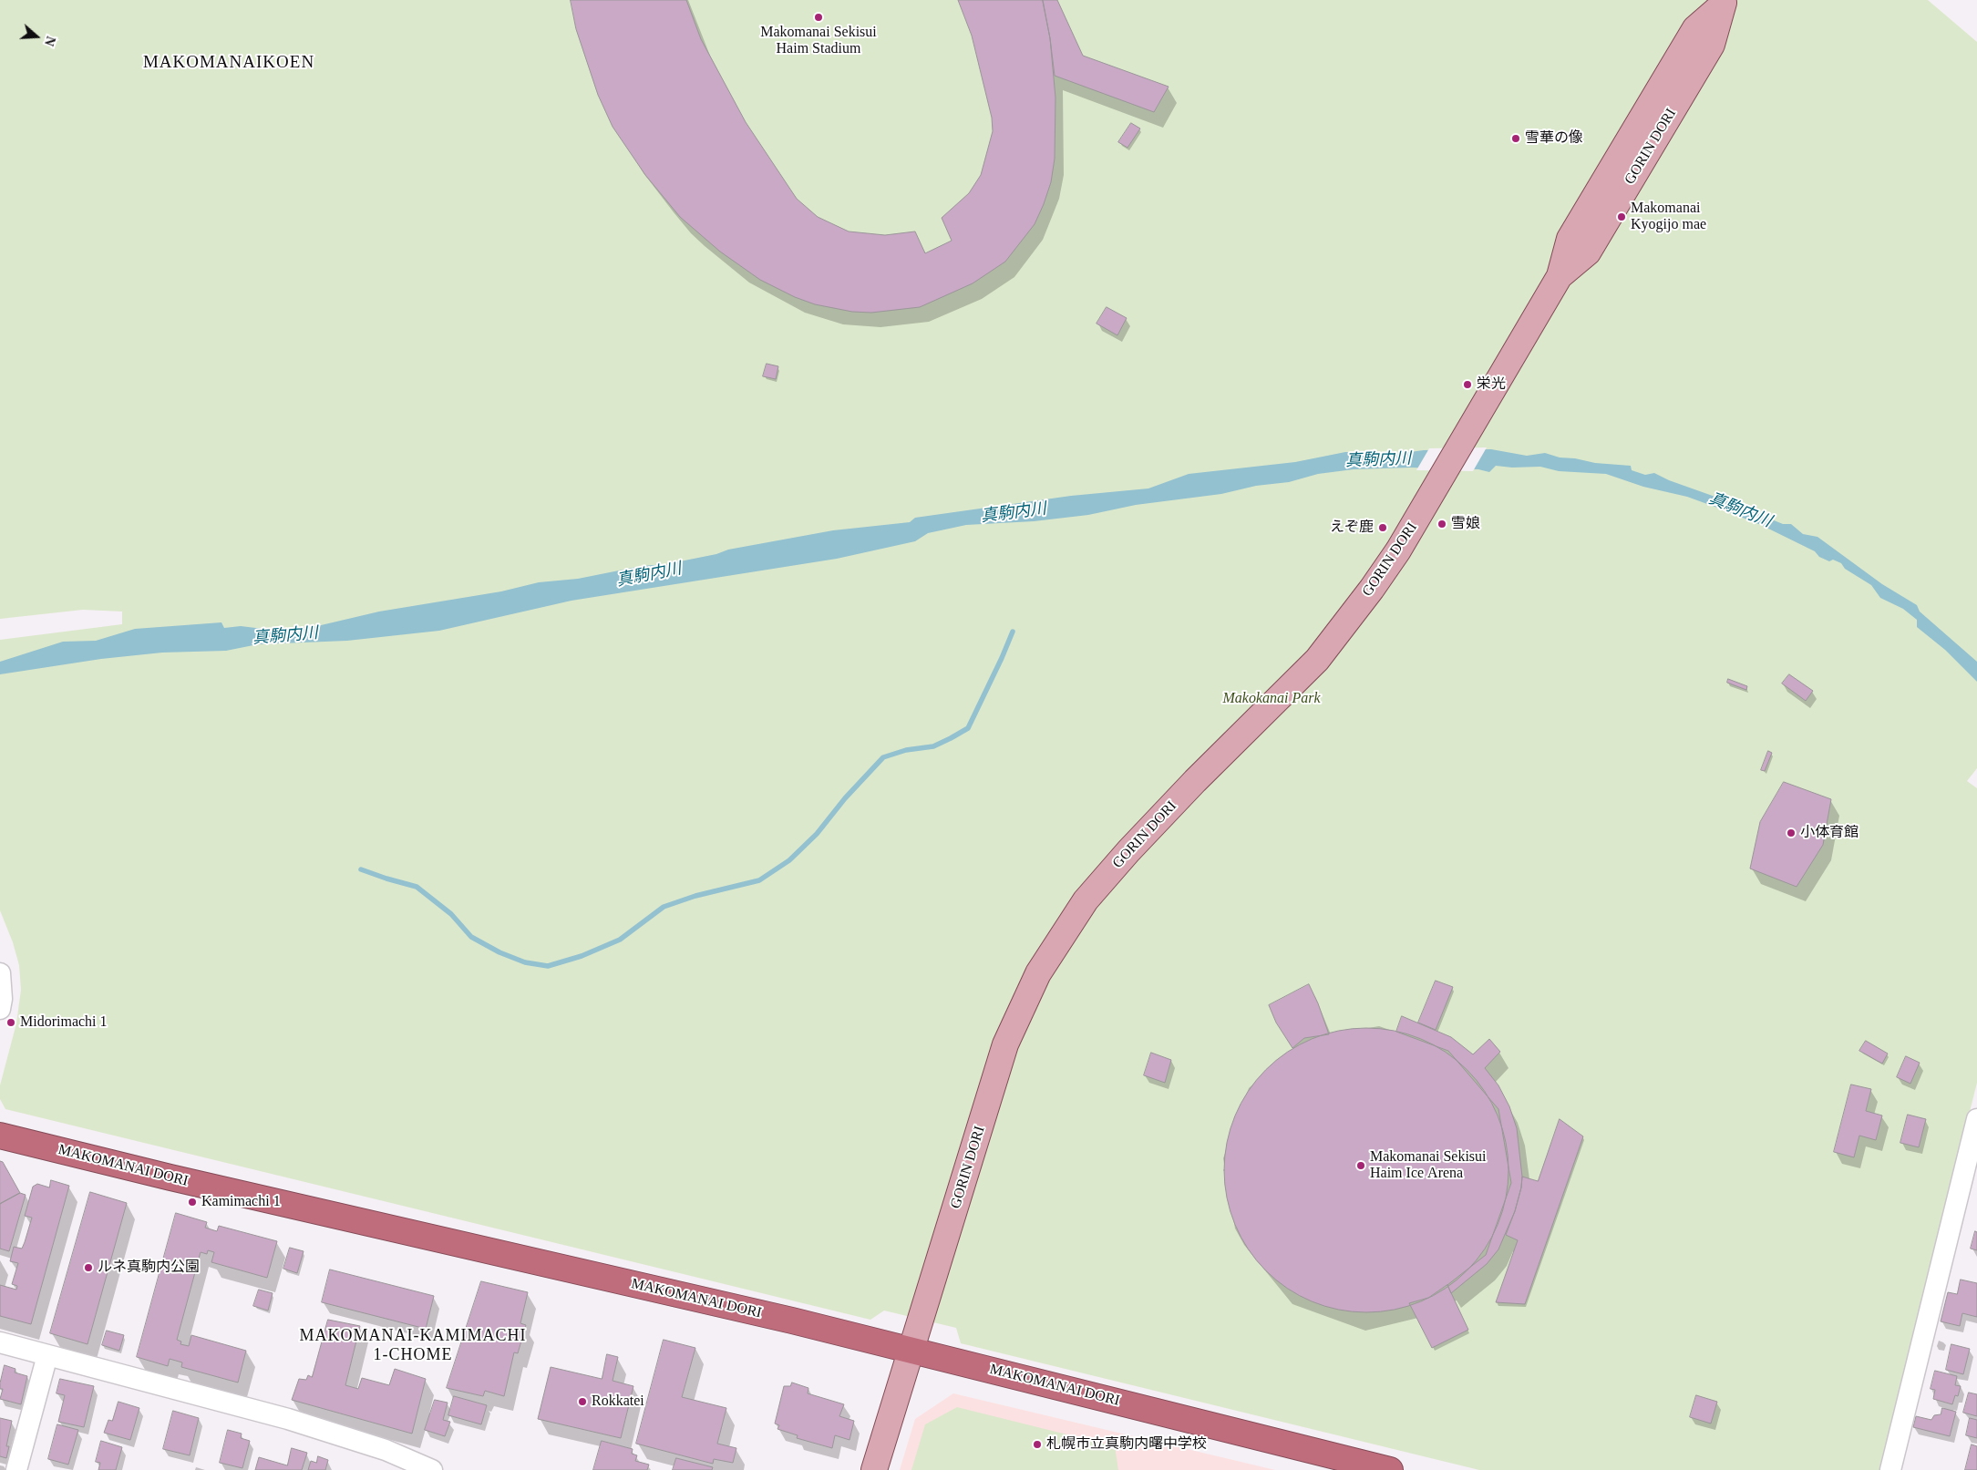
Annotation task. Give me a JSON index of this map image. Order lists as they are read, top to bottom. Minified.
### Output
{"streets":{"highway":["MAKOMANAI DORI"],"main road":["GORIN DORI"]},"crossings":[["GORIN DORI","MAKOMANAI DORI"]],"districts":["MAKOMANAIKOEN","MAKOMANAI-KAMIMACHI 1-CHOME"],"water":["真駒内川"],"parks":["Makokanai Park"],"places":["Makomanai Sekisui Haim Stadium","雪華の像","Makomanai Kyogijo mae","栄光","雪娘","えぞ鹿","小体育館","Midorimachi 1","Makomanai Sekisui Haim Ice Arena","Kamimachi 1","ルネ真駒内公園","Rokkatei","札幌市立真駒内曙中学校"],"north":"right"}
